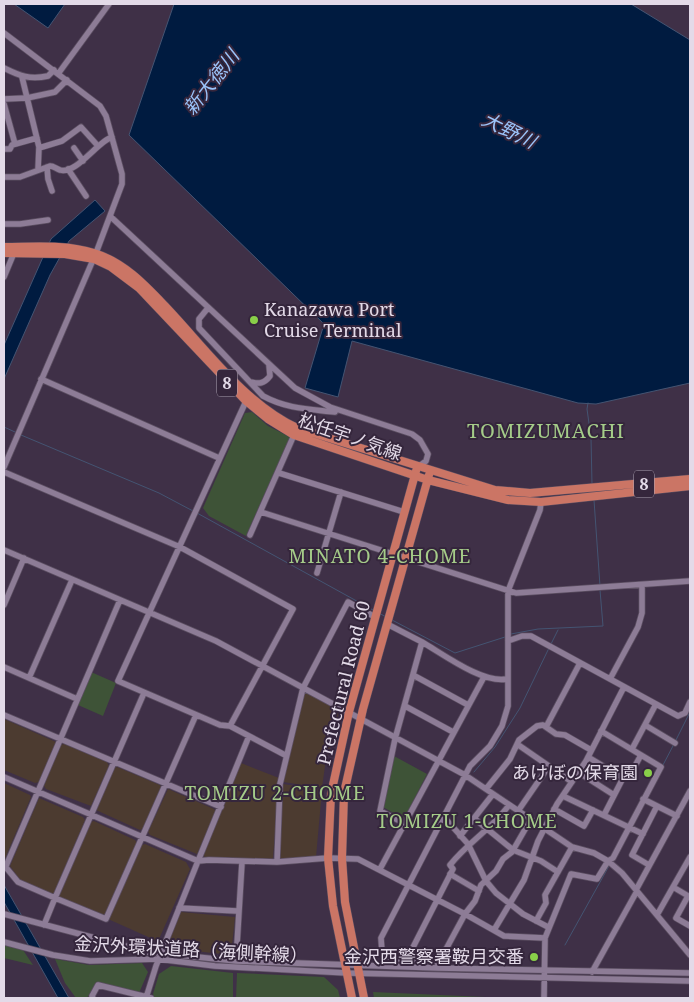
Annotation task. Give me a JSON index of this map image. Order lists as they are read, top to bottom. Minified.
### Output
{"streets":{"main road":["8","松任宇ノ気線","Prefectural Road 60"],"street":["金沢外環状道路（海側幹線）"]},"crossings":[["松任宇ノ気線","Prefectural Road 60"],["Prefectural Road 60","金沢外環状道路（海側幹線）"]],"districts":["TOMIZUMACHI","MINATO 4-CHOME","TOMIZU 2-CHOME","TOMIZU 1-CHOME"],"water":["新大徳川","大野川"],"places":["Kanazawa Port Cruise Terminal","あけぼの保育園","金沢西警察署鞍月交番"]}
